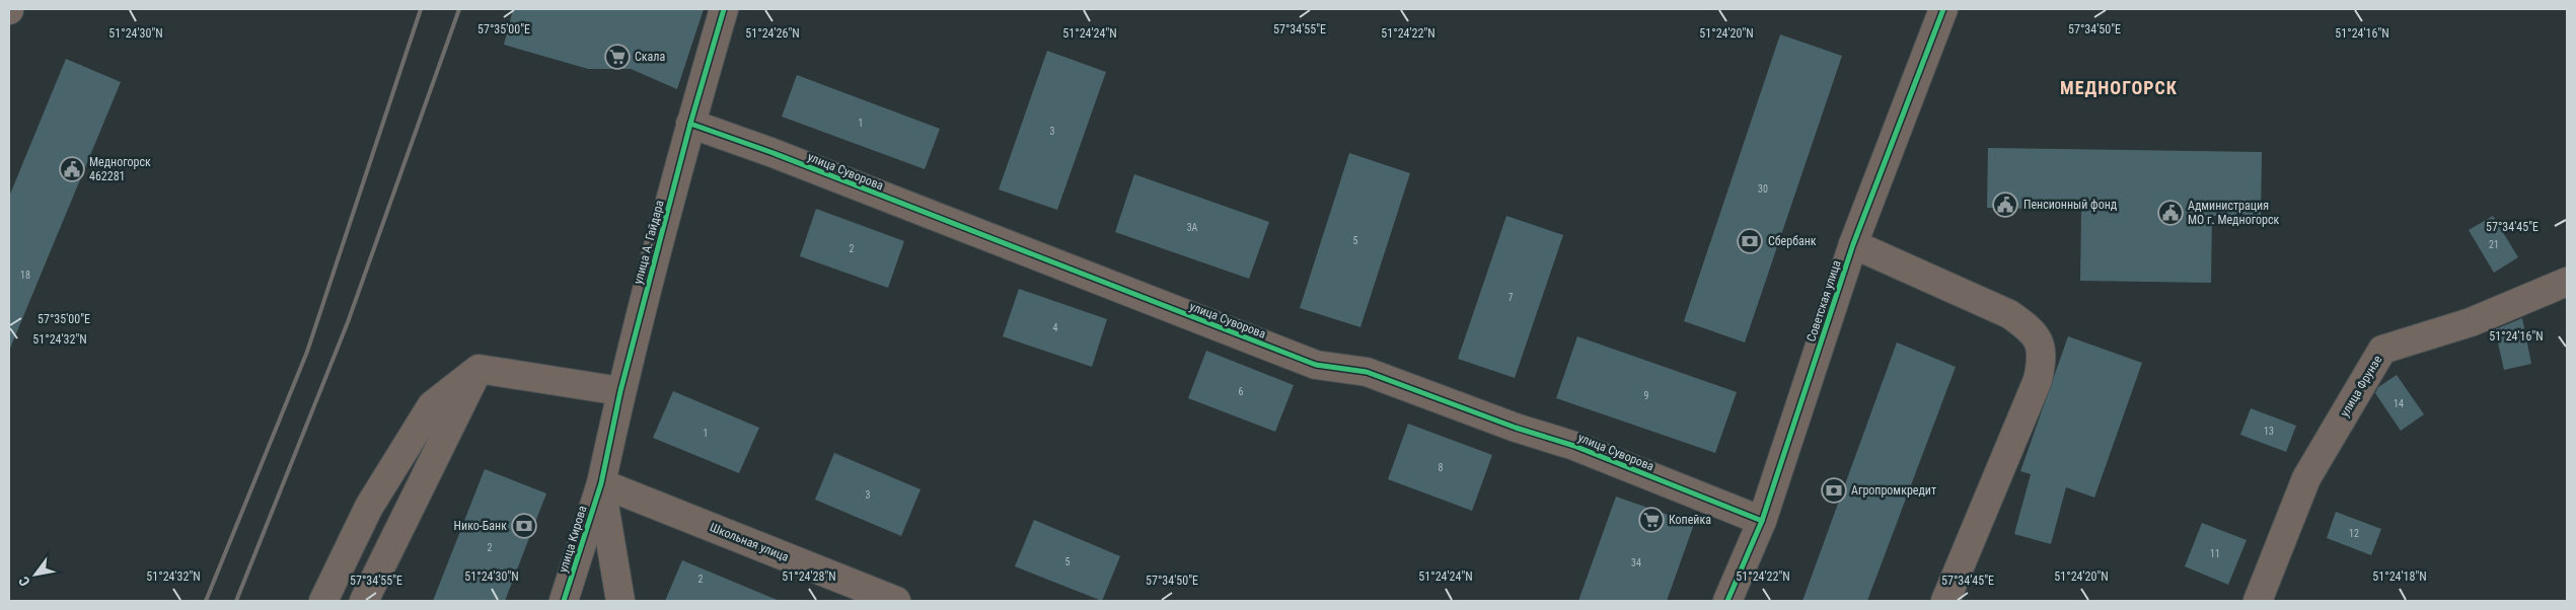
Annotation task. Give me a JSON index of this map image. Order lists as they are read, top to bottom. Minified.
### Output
{"streets":{"street":["улица Суворова","улица А. Гайдара","Советская улица","улица Фрунзе","улица Кирова","Школьная улица"]},"crossings":[["улица Суворова","улица А. Гайдара"],["улица Суворова","Советская улица"],["улица А. Гайдара","улица Кирова"],["улица А. Гайдара","Школьная улица"],["улица Кирова","Школьная улица"]],"districts":["МЕДНОГОРСК"],"places":{"supermarket":["Скала","Копейка"],"public building":["Медногорск 462281","Пенсионный фонд","Администрация МО г. Медногорск"],"bank":["Сбербанк","Агропромкредит","Нико-Банк"]},"house_numbers":["1","3","30","3А","5","21","2","18","7","4","6","9","14","13","1","8","3","12","2","11","5","34","2"],"north":"bottom left","coordinates":["57°35'00\"E","57°34'55\"E","57°34'50\"E","51°24'30\"N","51°24'26\"N","51°24'24\"N","51°24'22\"N","51°24'20\"N","51°24'16\"N","57°34'45\"E","51°24'32\"N","51°24'28\"N","51°24'18\"N"]}
